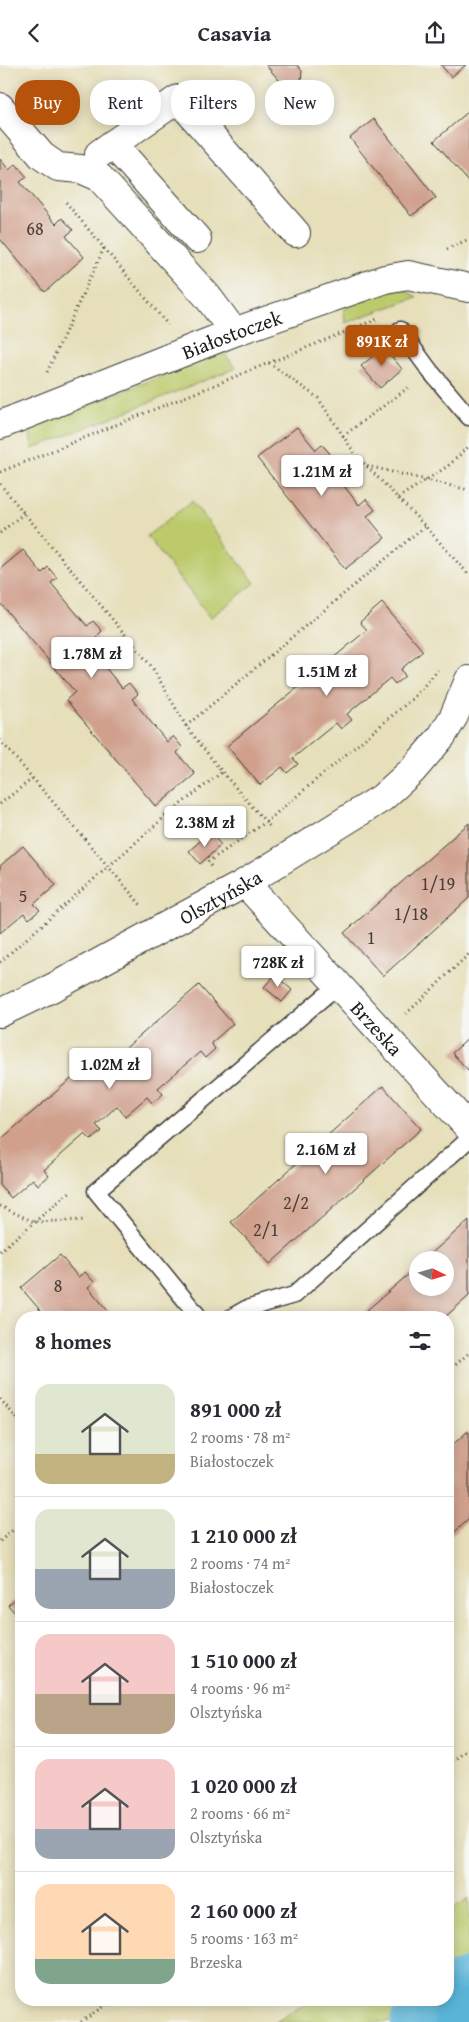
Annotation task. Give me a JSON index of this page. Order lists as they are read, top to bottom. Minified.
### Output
{"streets":{"street":["Białostoczek","Olsztyńska","Brzeska"]},"crossings":[["Olsztyńska","Brzeska"]],"house_numbers":["68","1/19","5","1/18","1","2/2","2/1","8"],"north":"right","page":{"header":"Casavia","chip":["Buy","Rent","Filters","New"],"price":["891K zł","1.21M zł","1.78M zł","1.51M zł","2.38M zł","728K zł","1.02M zł","2.16M zł"],"heading":"8 homes","list":[{"name":"891 000 zł","note":"2 rooms · 78 m² · Białostoczek"},{"name":"1 210 000 zł","note":"2 rooms · 74 m² · Białostoczek"},{"name":"1 510 000 zł","note":"4 rooms · 96 m² · Olsztyńska"},{"name":"1 020 000 zł","note":"2 rooms · 66 m² · Olsztyńska"},{"name":"2 160 000 zł","note":"5 rooms · 163 m² · Brzeska"}]}}
